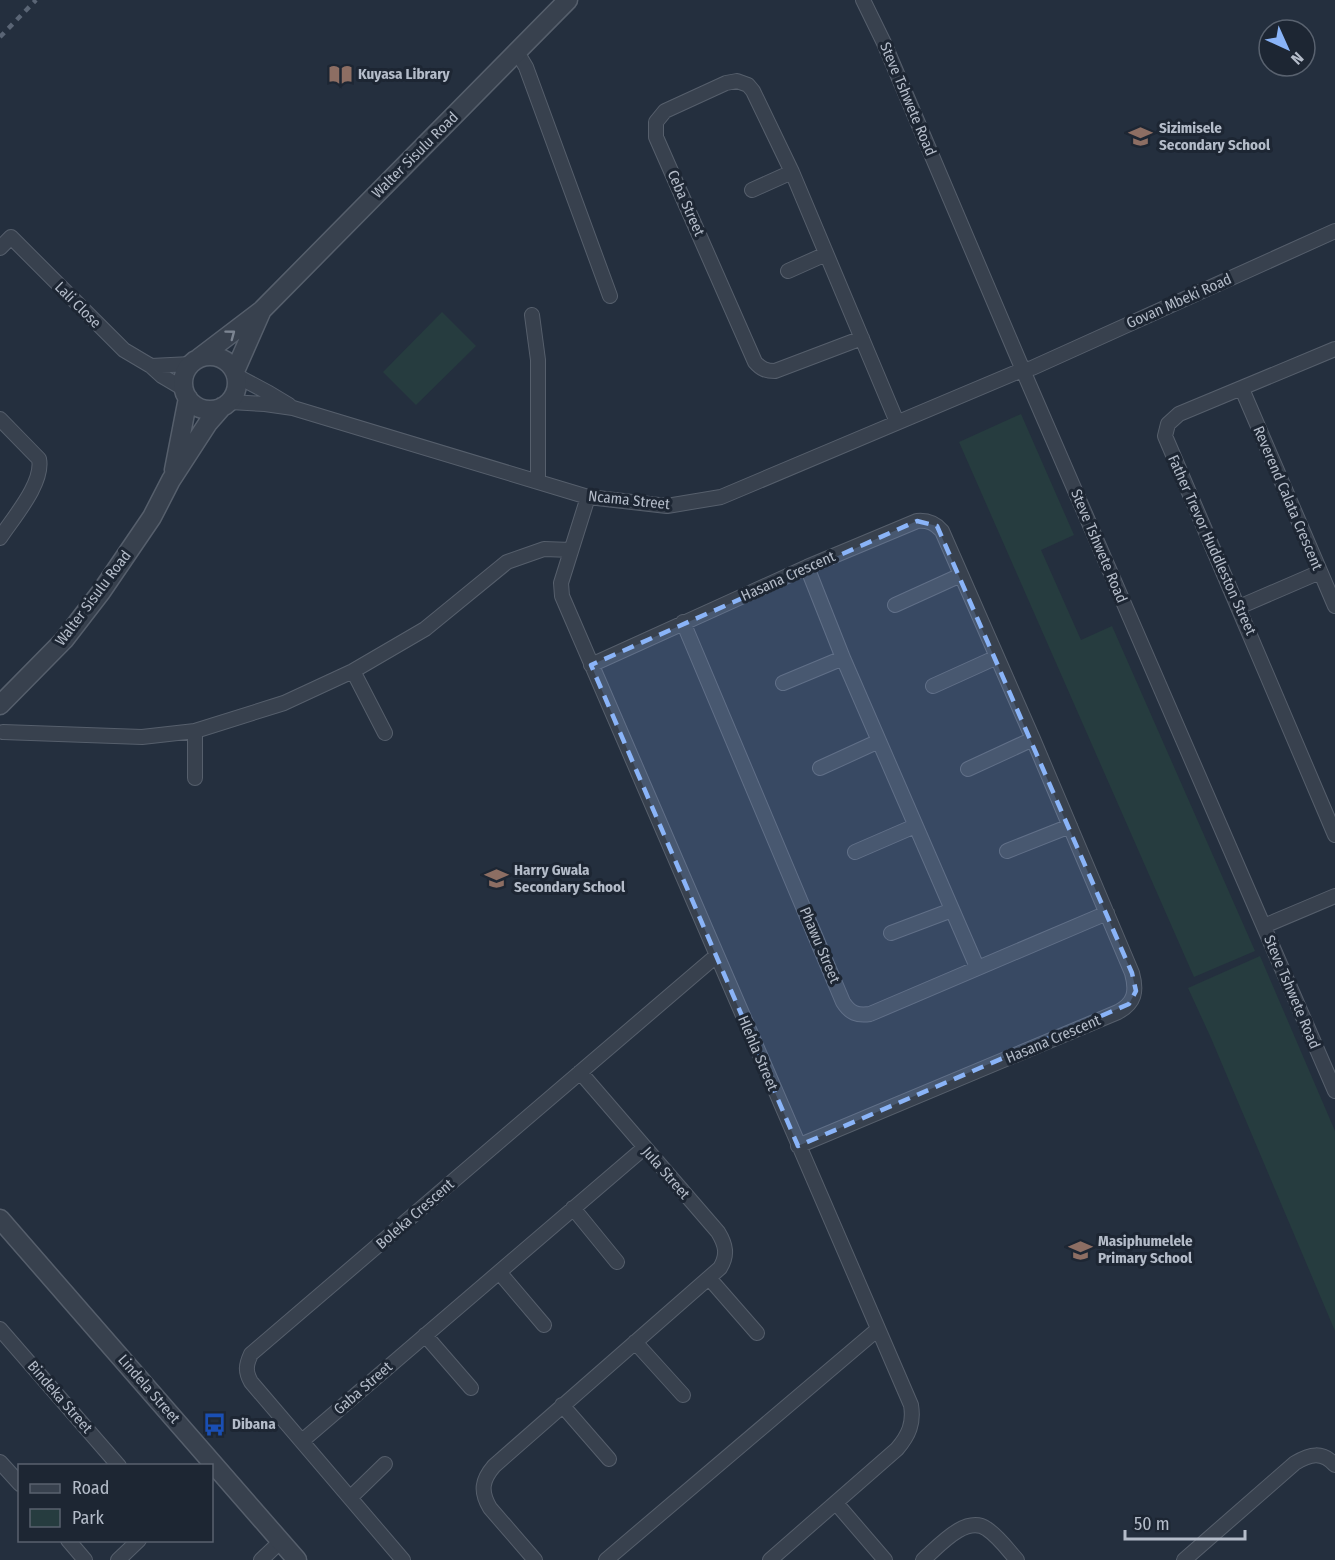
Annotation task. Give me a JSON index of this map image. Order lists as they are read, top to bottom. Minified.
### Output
{"streets":{"street":["Steve Tshwete Road","Walter Sisulu Road","Ceba Street","Govan Mbeki Road","Lali Close","Reverend Calata Crescent","Ncama Street","Father Trevor Huddleston Street","Hasana Crescent","Phawu Street","Hlehla Street","Jula Street","Boleka Crescent","Gaba Street","Lindela Street","Bindeka Street"]},"crossings":[["Steve Tshwete Road","Govan Mbeki Road"],["Steve Tshwete Road","Ncama Street"],["Walter Sisulu Road","Lali Close"],["Walter Sisulu Road","Ncama Street"],["Ceba Street","Ncama Street"],["Govan Mbeki Road","Ncama Street"],["Lali Close","Ncama Street"],["Reverend Calata Crescent","Father Trevor Huddleston Street"],["Ncama Street","Hlehla Street"],["Hasana Crescent","Phawu Street"],["Hasana Crescent","Hlehla Street"],["Hlehla Street","Boleka Crescent"],["Jula Street","Boleka Crescent"],["Jula Street","Gaba Street"],["Boleka Crescent","Gaba Street"]],"places":{"library":["Kuyasa Library"],"school or university":["Sizimisele Secondary School","Harry Gwala Secondary School","Masiphumelele Primary School"],"bus stop":["Dibana"]},"legend":["Road","Park"],"scale_bar":"50 m","north":"bottom right"}
